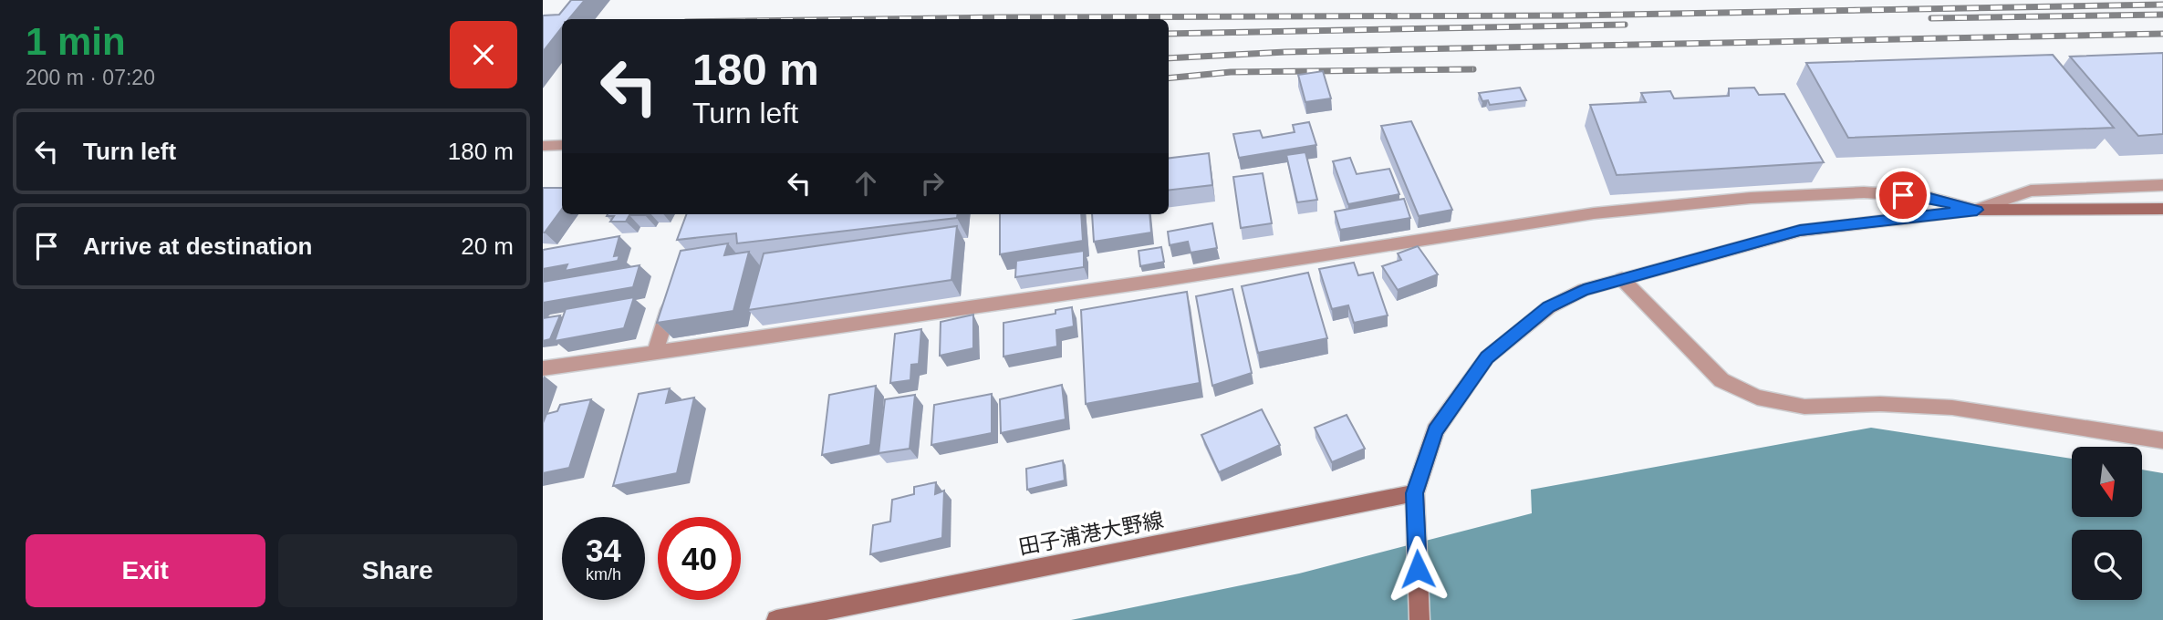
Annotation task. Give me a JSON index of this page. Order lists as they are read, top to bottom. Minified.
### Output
{"streets":{"street":["田子浦港大野線"]},"north":"bottom","page":{"heading":["1 min","200 m · 07:20"],"turn":["180 m","Turn left"],"list":[{"name":"Turn left","value":"180 m"},{"name":"Arrive at destination","value":"20 m"}],"speed":"34 km/h","limit":"40","buttons":["Exit","Share"]}}
